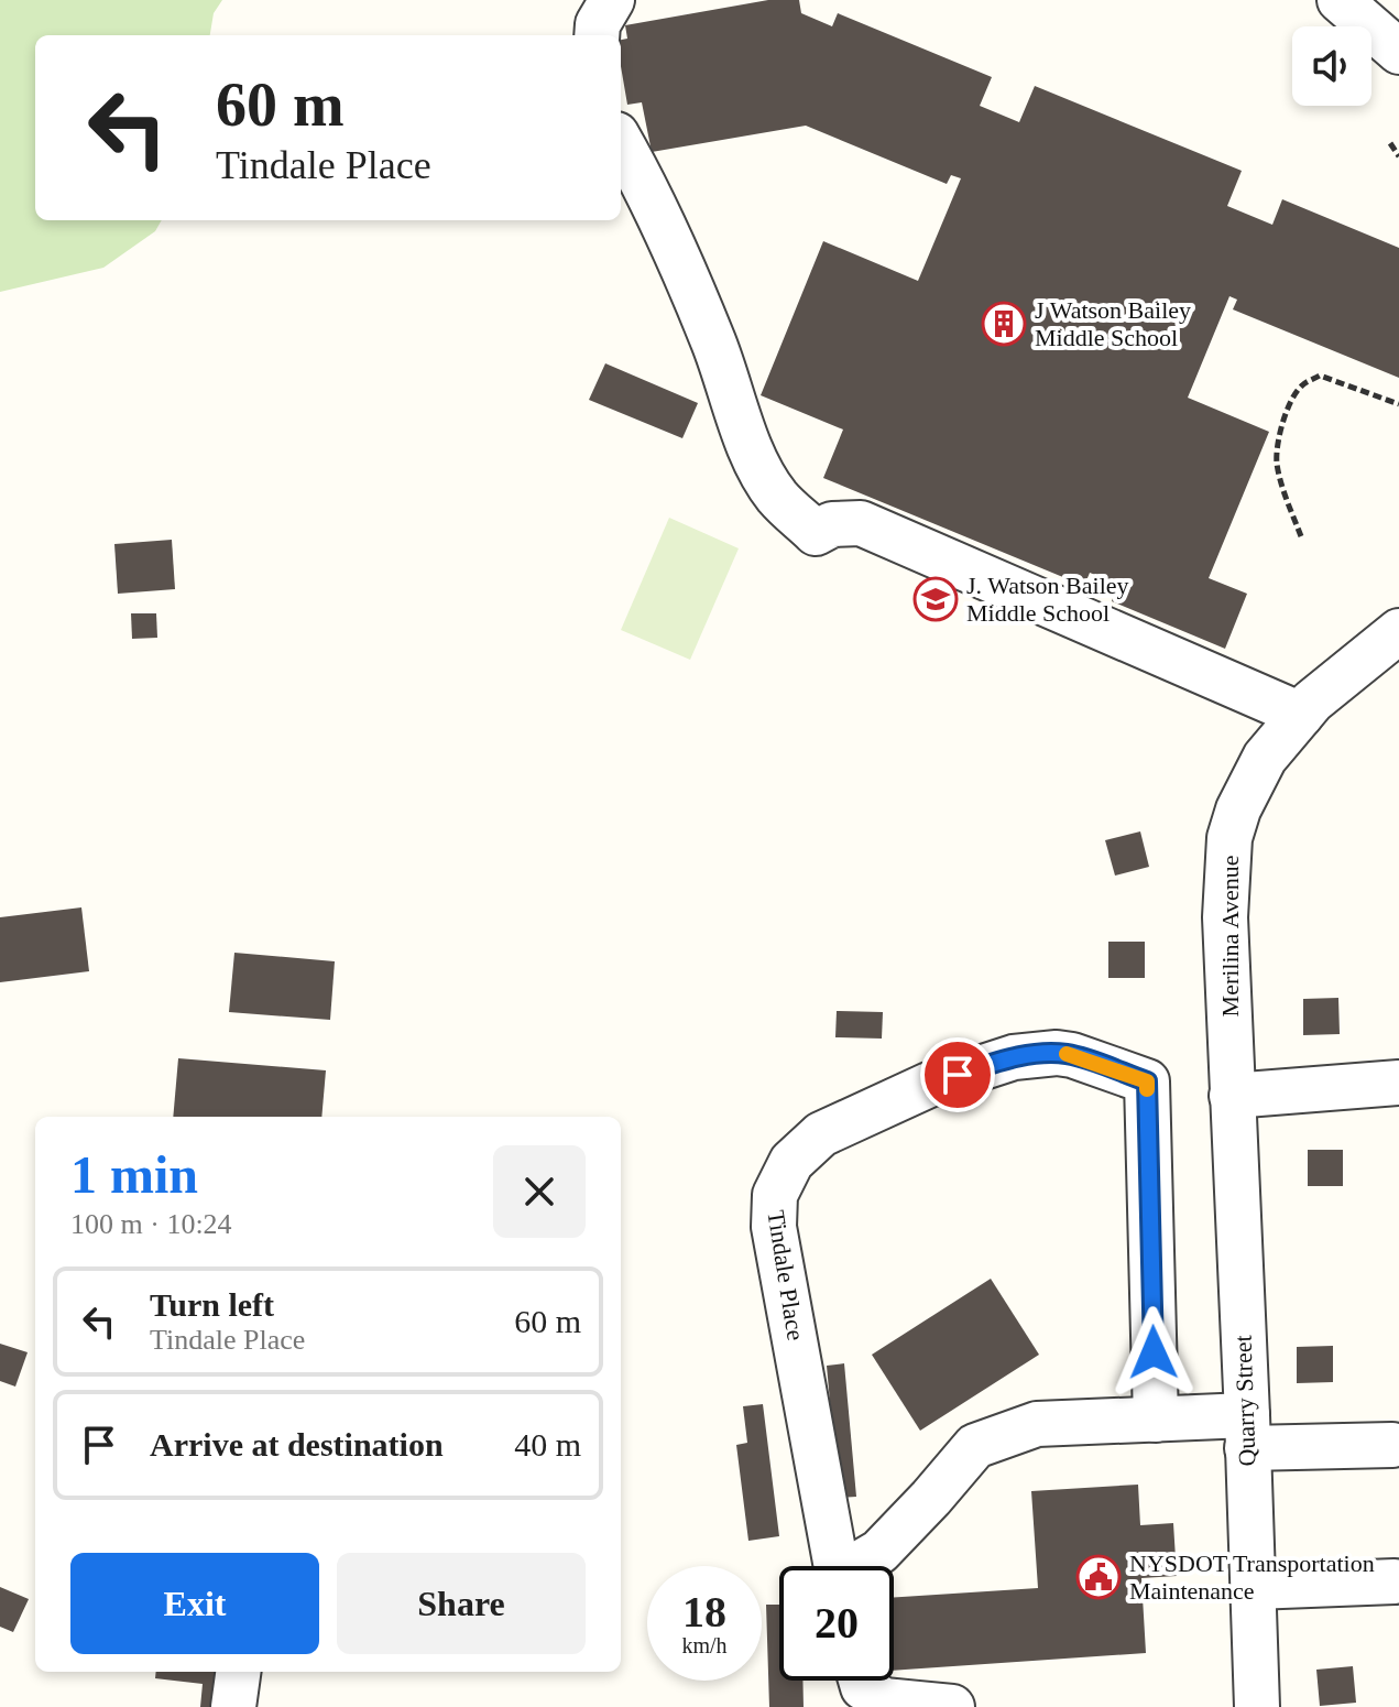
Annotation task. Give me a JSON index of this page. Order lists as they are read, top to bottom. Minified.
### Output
{"streets":{"street":["Merilina Avenue","Tindale Place","Quarry Street"]},"crossings":[["Merilina Avenue","Quarry Street"]],"places":{"building":["J Watson Bailey Middle School"],"school or university":["J. Watson Bailey Middle School"],"public building":["NYSDOT Transportation Maintenance"]},"page":{"turn":["60 m","Tindale Place"],"heading":["1 min","100 m · 10:24"],"list":[{"name":"Turn left","note":"Tindale Place","value":"60 m"},{"name":"Arrive at destination","value":"40 m"}],"buttons":["Exit","Share"],"speed":"18 km/h","limit":"20"}}
